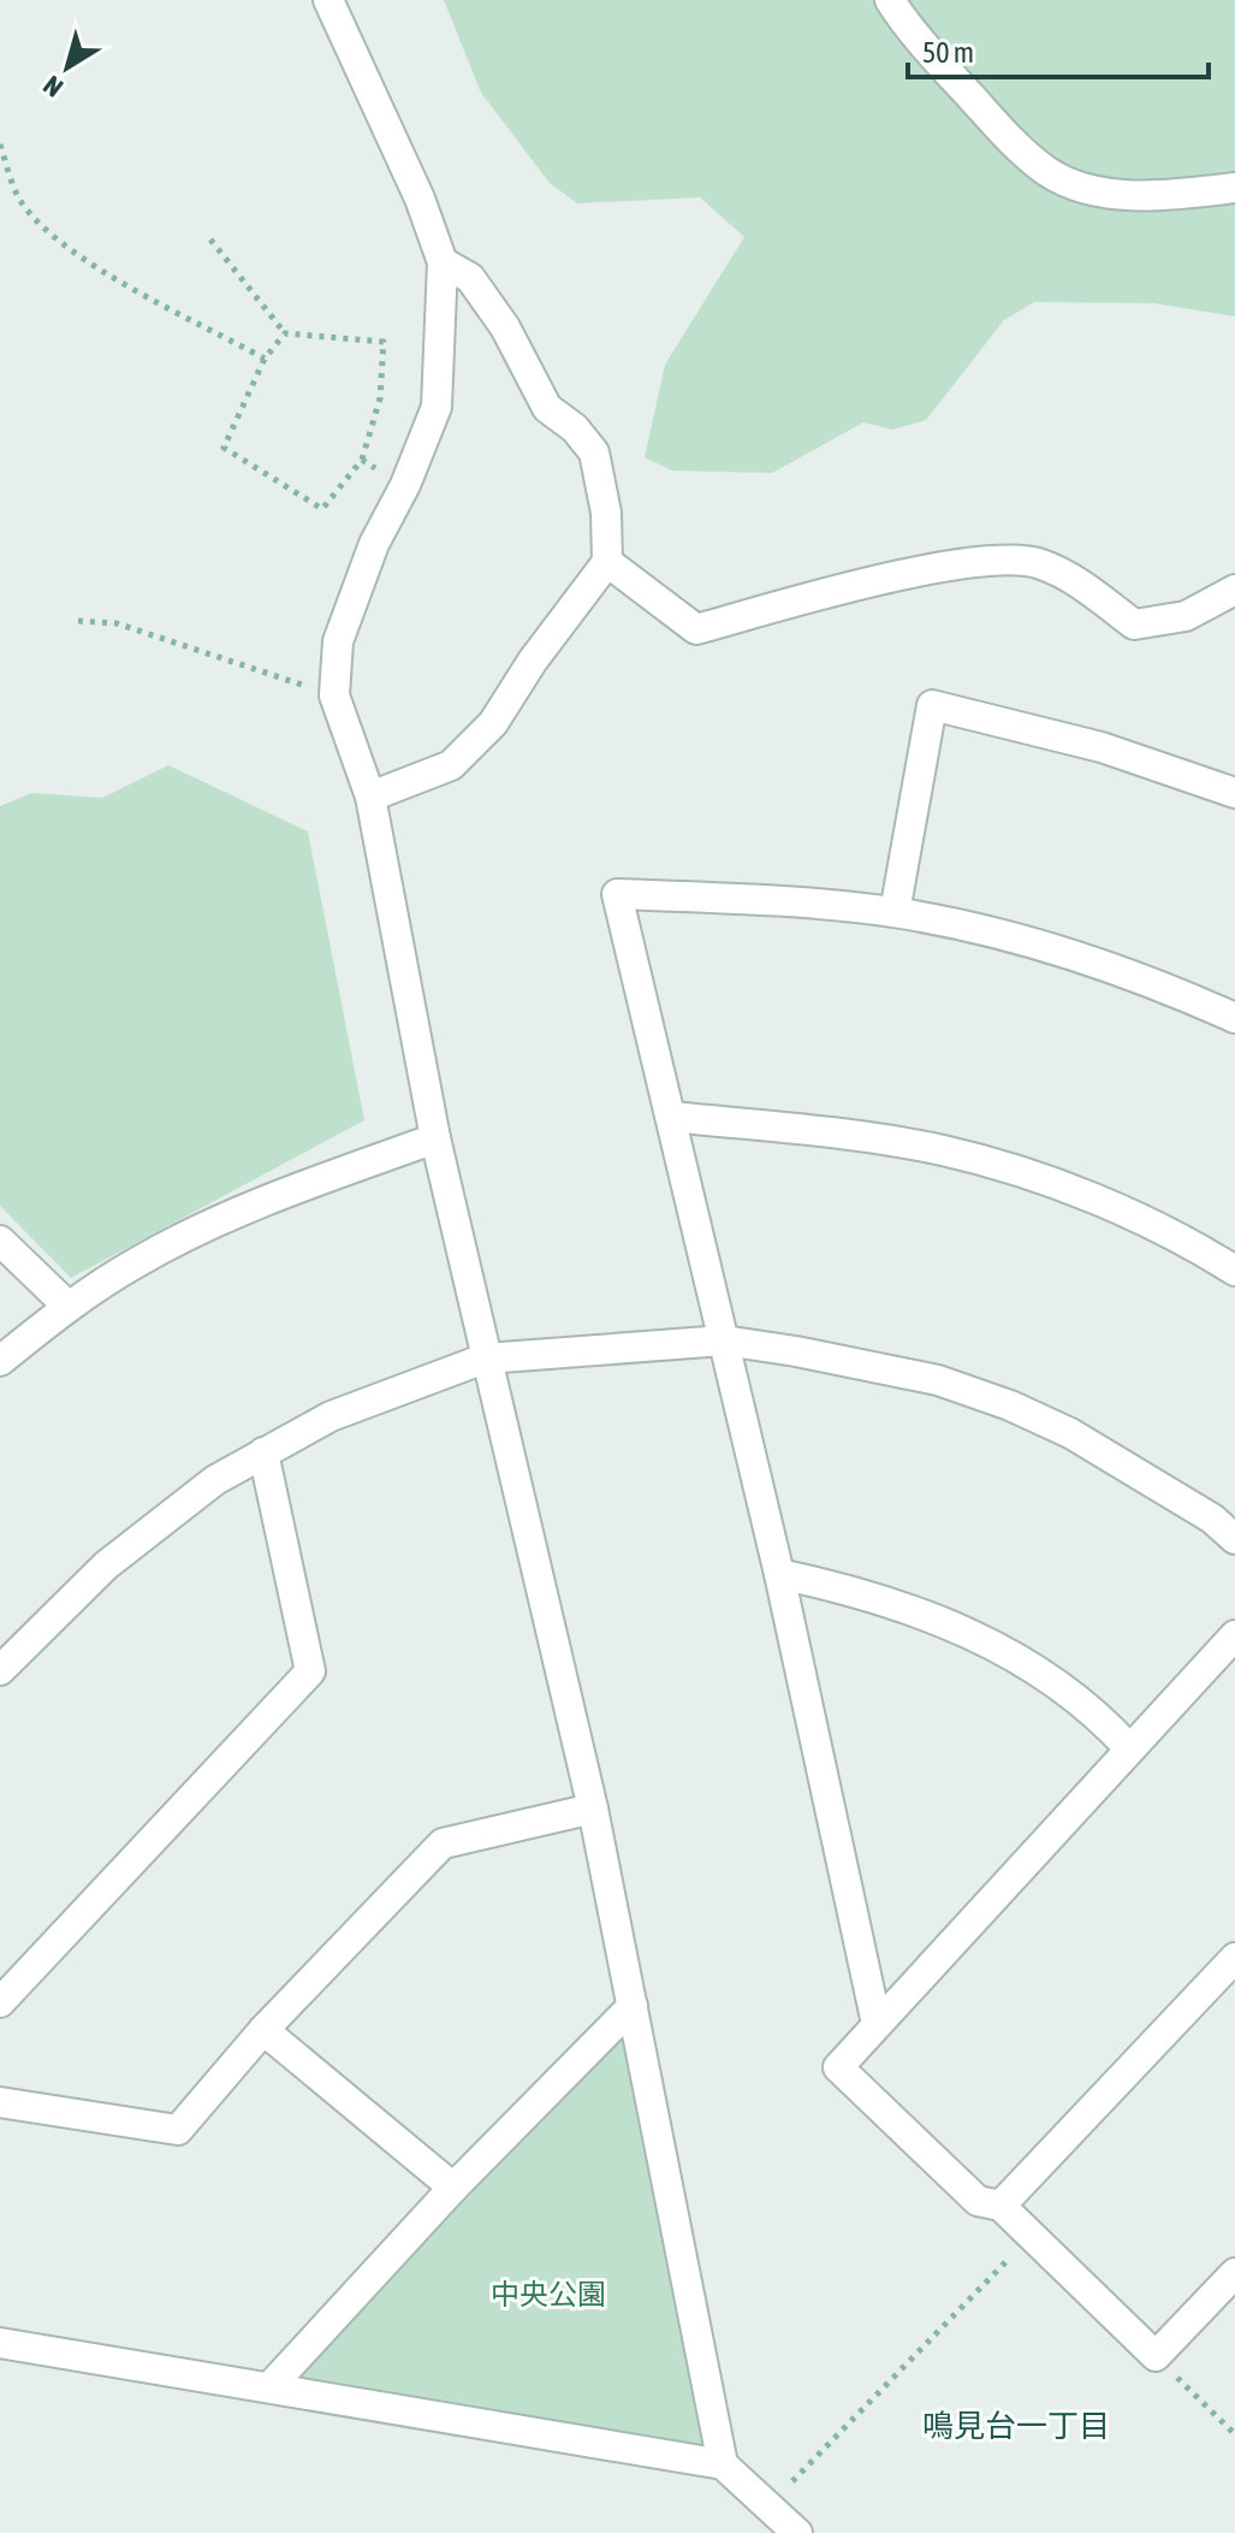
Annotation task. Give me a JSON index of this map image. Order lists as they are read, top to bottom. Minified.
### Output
{"districts":["鳴見台一丁目"],"parks":["中央公園"],"scale_bar":"50 m","north":"bottom left"}
